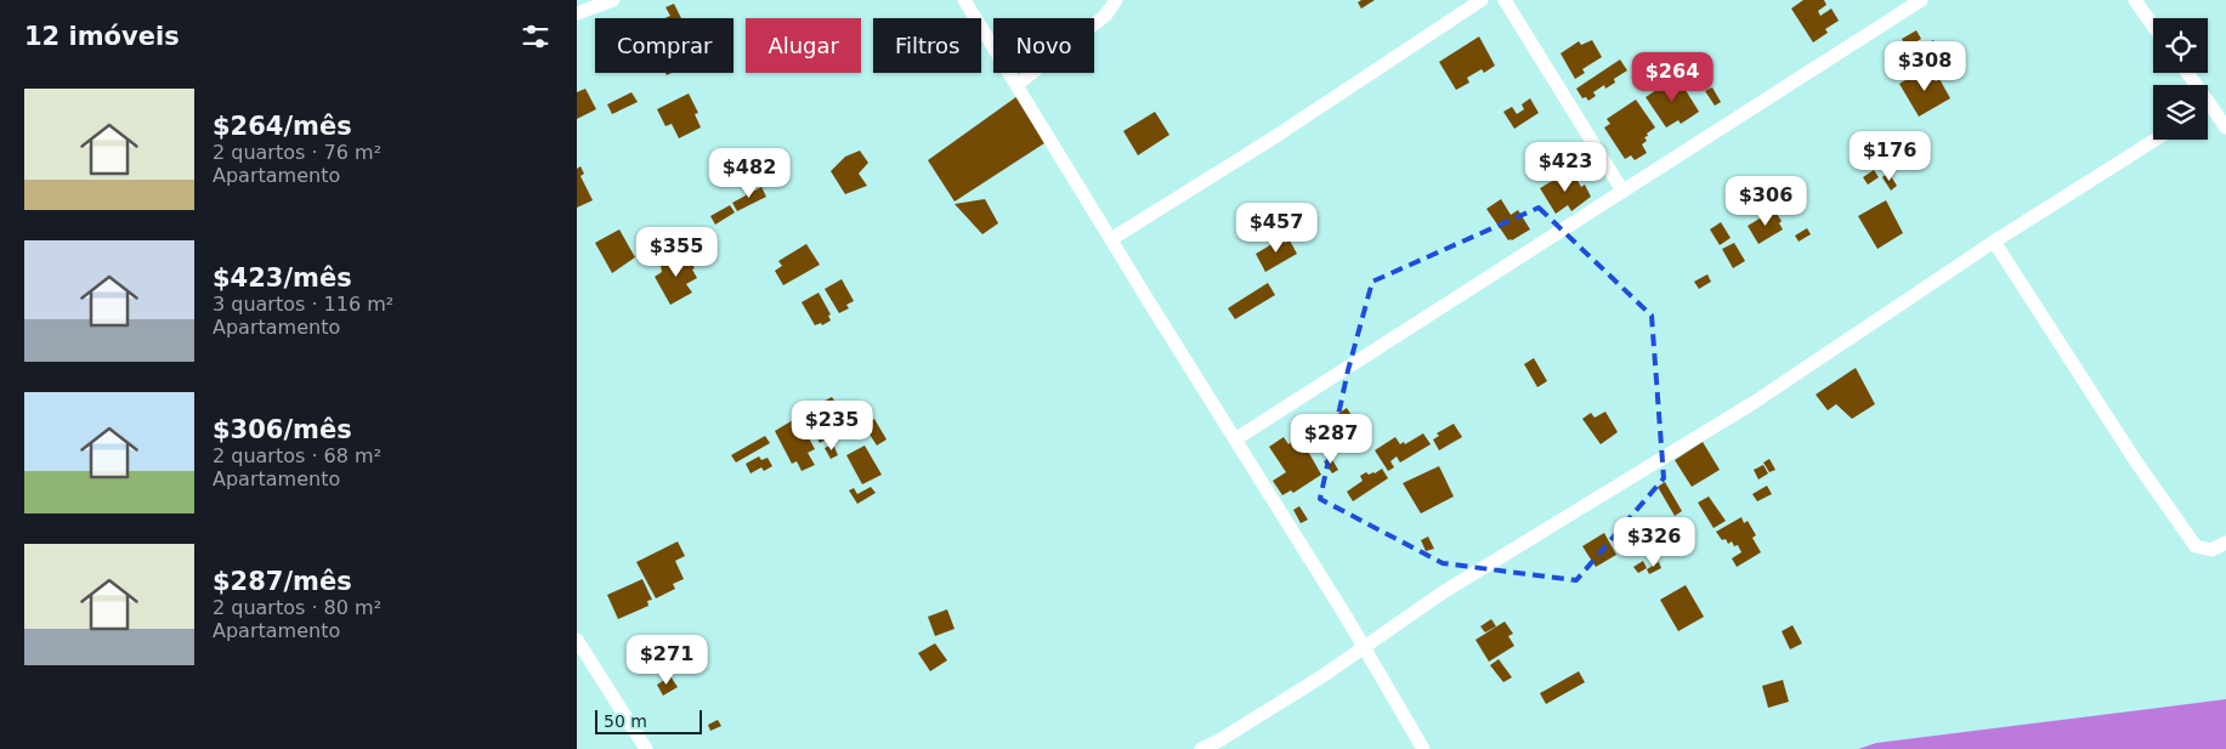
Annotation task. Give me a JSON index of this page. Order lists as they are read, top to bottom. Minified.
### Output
{"scale_bar":"50 m","page":{"heading":"12 imóveis","chip":["Comprar","Alugar","Filtros","Novo"],"price":["$308","$264","$176","$423","$482","$306","$457","$355","$235","$287","$326","$271"],"list":[{"name":"$264/mês","note":"2 quartos · 76 m² · Apartamento"},{"name":"$423/mês","note":"3 quartos · 116 m² · Apartamento"},{"name":"$306/mês","note":"2 quartos · 68 m² · Apartamento"},{"name":"$287/mês","note":"2 quartos · 80 m² · Apartamento"}],"scale":"50 m"}}
